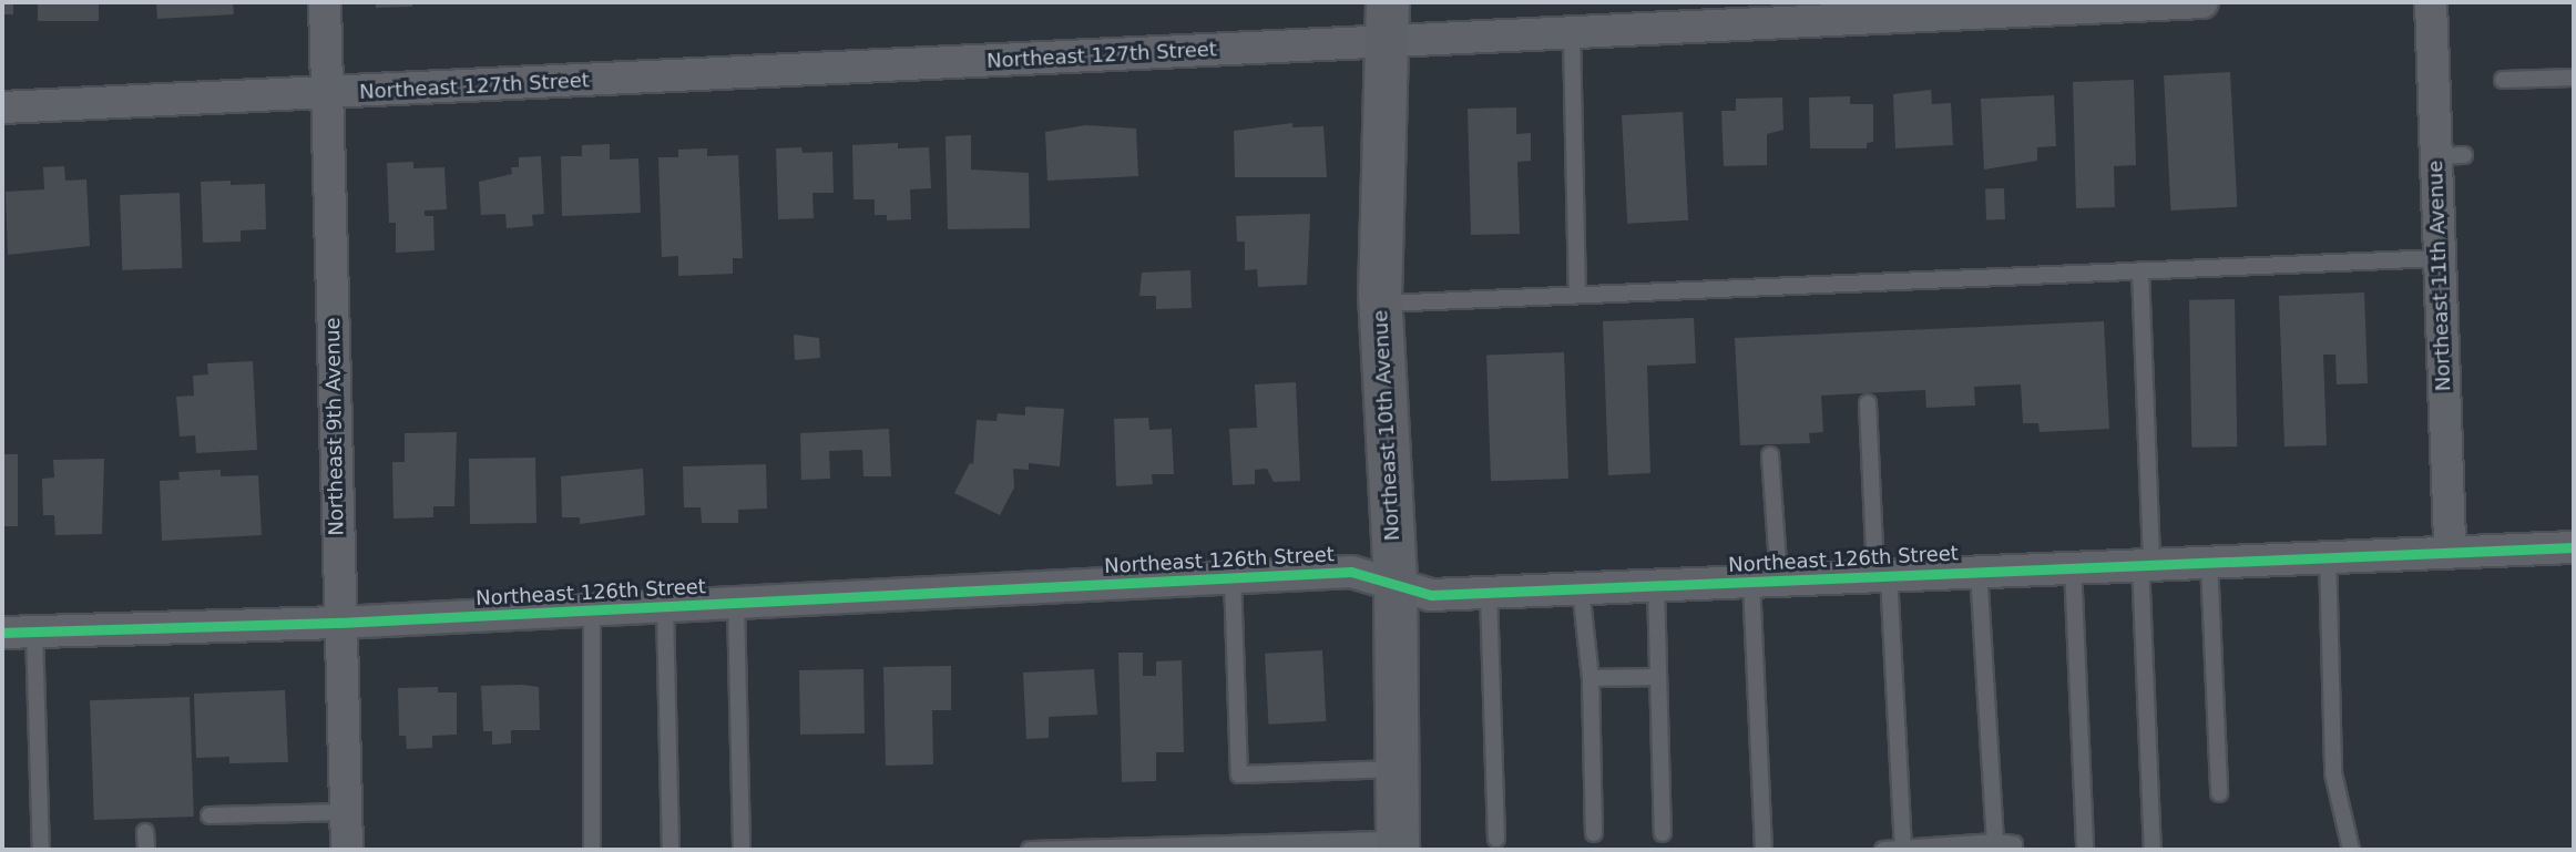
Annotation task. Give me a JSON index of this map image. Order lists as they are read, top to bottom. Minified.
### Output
{"streets":{"street":["Northeast 127th Street","Northeast 11th Avenue","Northeast 10th Avenue","Northeast 9th Avenue","Northeast 126th Street"]},"crossings":[["Northeast 127th Street","Northeast 10th Avenue"],["Northeast 127th Street","Northeast 9th Avenue"],["Northeast 11th Avenue","Northeast 126th Street"],["Northeast 10th Avenue","Northeast 126th Street"],["Northeast 9th Avenue","Northeast 126th Street"]]}
